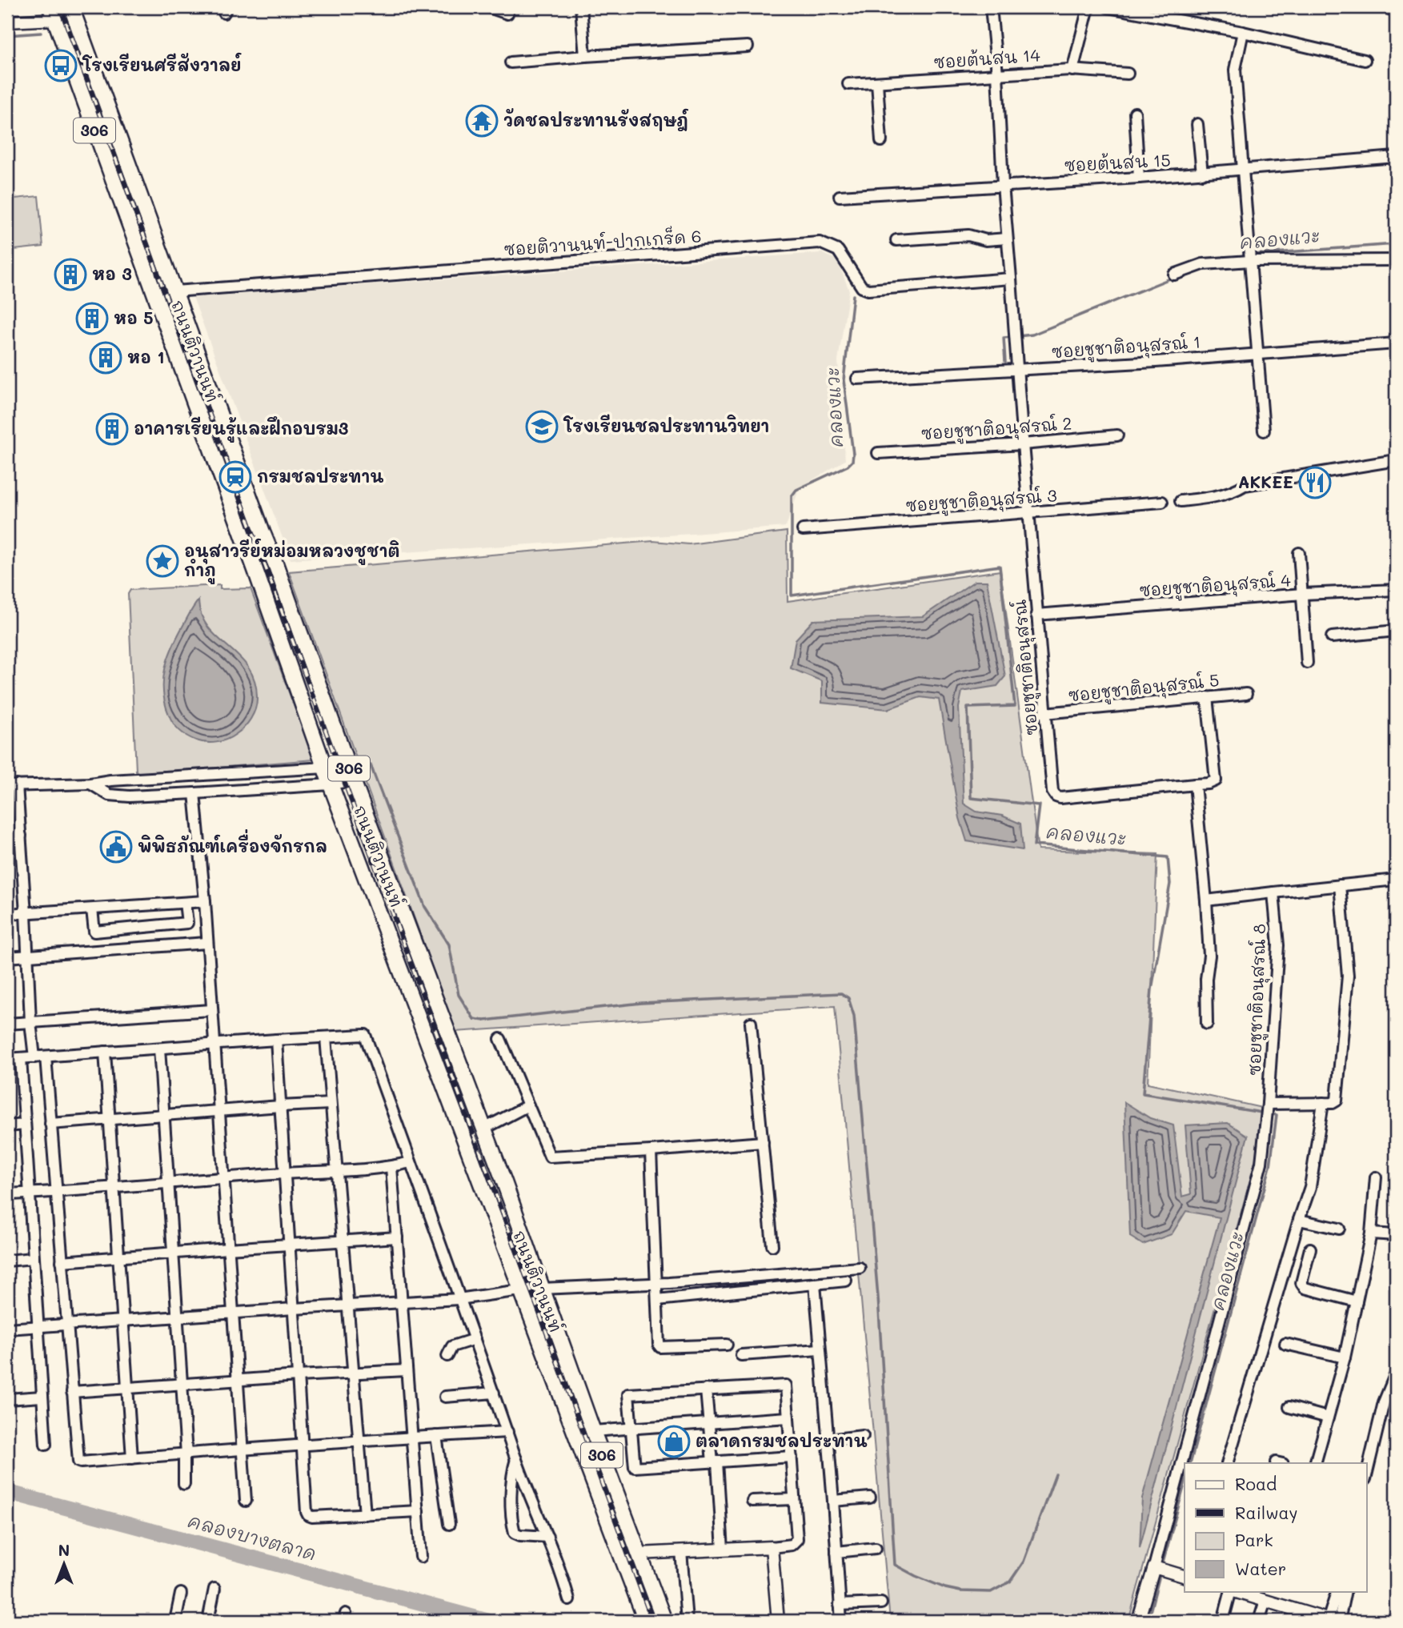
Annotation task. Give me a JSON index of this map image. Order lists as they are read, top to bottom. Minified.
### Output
{"streets":{"main road":["306","ถนนติวานนท์"],"street":["ซอยต้นสน 14","ซอยต้นสน 15","ซอยติวานนท์-ปากเกร็ด 6","ซอยชูชาติอนุสรณ์ 1","ซอยชูชาติอนุสรณ์ 2","ซอยชูชาติอนุสรณ์ 3","ซอยชูชาติอนุสรณ์ 4","ซอยชูชาติอนุสรณ์","ซอยชูชาติอนุสรณ์ 5","ซอยชูชาติอนุสรณ์ 8"]},"crossings":[["ซอยต้นสน 14","ซอยชูชาติอนุสรณ์"],["ซอยต้นสน 15","ซอยชูชาติอนุสรณ์"],["ซอยติวานนท์-ปากเกร็ด 6","ถนนติวานนท์"],["ซอยติวานนท์-ปากเกร็ด 6","ซอยชูชาติอนุสรณ์"],["ซอยชูชาติอนุสรณ์ 1","ซอยชูชาติอนุสรณ์"],["ซอยชูชาติอนุสรณ์ 2","ซอยชูชาติอนุสรณ์"],["ซอยชูชาติอนุสรณ์ 3","ซอยชูชาติอนุสรณ์"],["ซอยชูชาติอนุสรณ์ 4","ซอยชูชาติอนุสรณ์"],["ซอยชูชาติอนุสรณ์","ซอยชูชาติอนุสรณ์ 5"]],"water":["คลองแวะ","คลองบางตลาด"],"places":{"bus stop":["โรงเรียนศรีสังวาลย์"],"temple":["วัดชลประทานรังสฤษฎ์"],"building":["หอ 3","หอ 5","หอ 1","อาคารเรียนรู้และฝึกอบรม3"],"school or university":["โรงเรียนชลประทานวิทยา"],"station":["กรมชลประทาน"],"restaurant":["AKKEE"],"place":["อนุสาวรีย์หม่อมหลวงชูชาติ กำภู"],"public building":["พิพิธภัณฑ์เครื่องจักรกล"],"shop":["ตลาดกรมชลประทาน"]},"legend":["Road","Railway","Park","Water"],"north":"top"}
